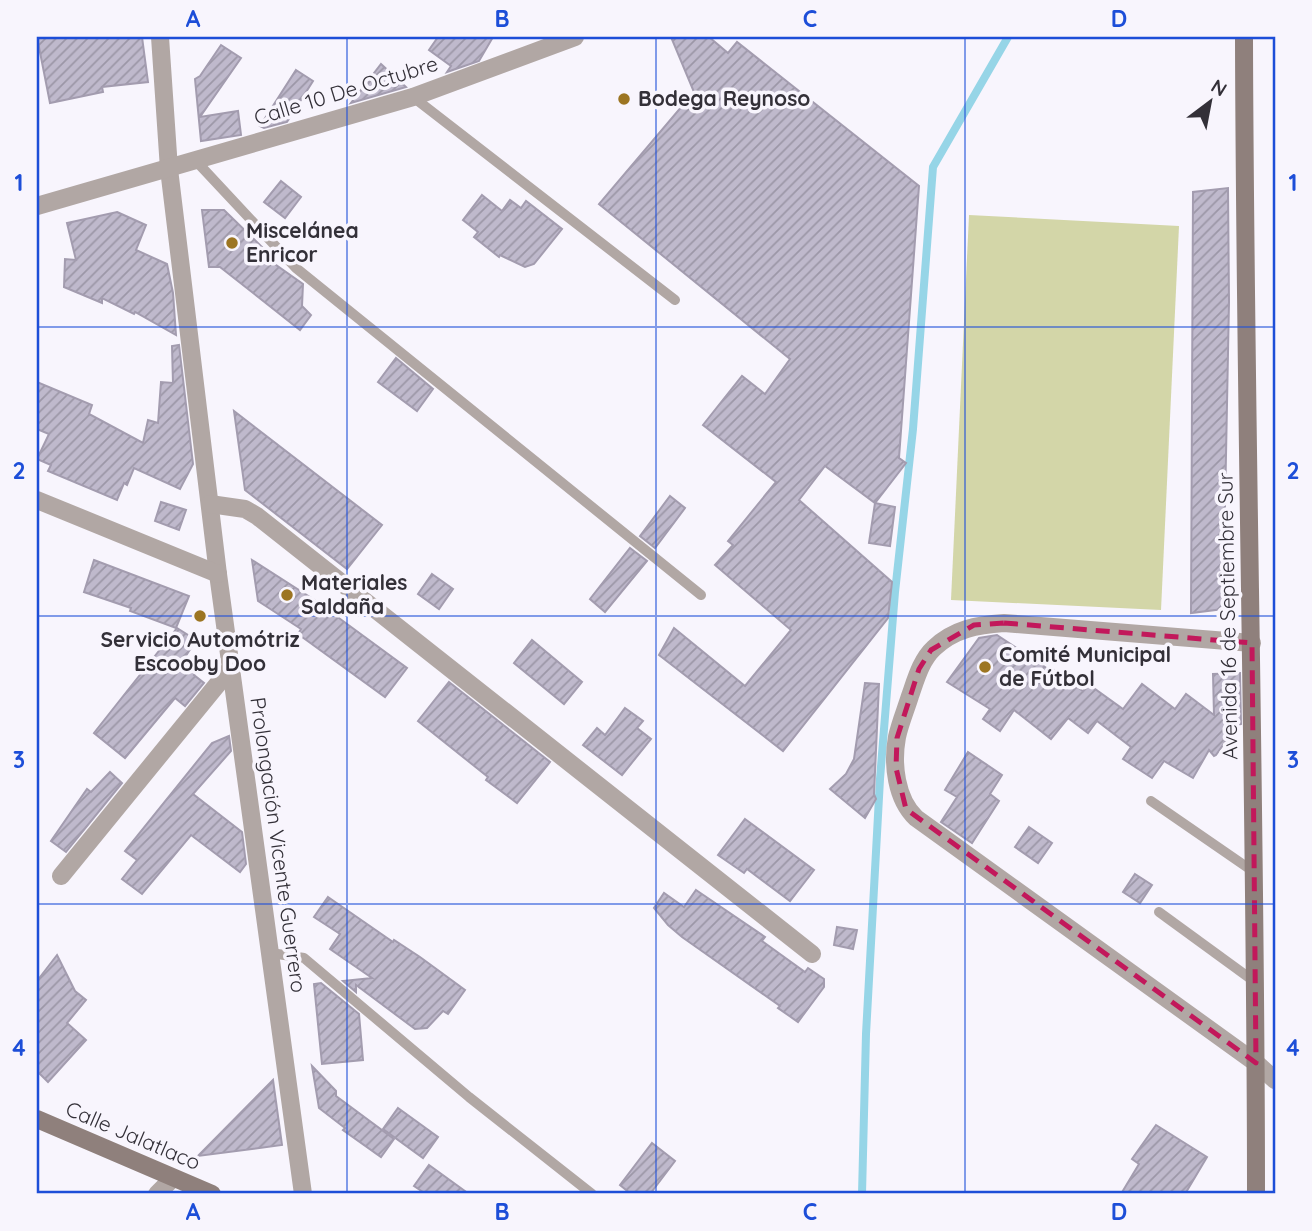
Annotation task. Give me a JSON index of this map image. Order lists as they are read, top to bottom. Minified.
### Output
{"streets":{"main road":["Avenida 16 de Septiembre Sur","Calle Jalatlaco"],"street":["Calle 10 De Octubre","Prolongación Vicente Guerrero"]},"crossings":[["Calle 10 De Octubre","Prolongación Vicente Guerrero"]],"places":["Bodega Reynoso","Miscelánea Enricor","Materiales Saldaña","Servicio Automótriz Escooby Doo","Comité Municipal de Fútbol"],"north":"top right","grid":{"columns":["A","B","C","D"],"rows":["1","2","3","4"]}}
